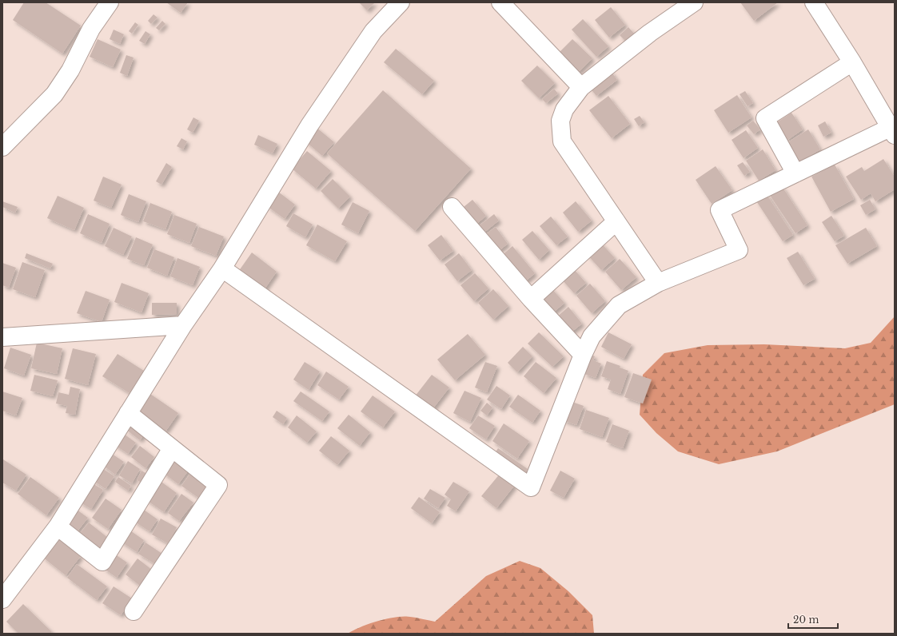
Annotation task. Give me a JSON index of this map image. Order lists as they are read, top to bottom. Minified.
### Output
{"scale_bar":"20 m"}
